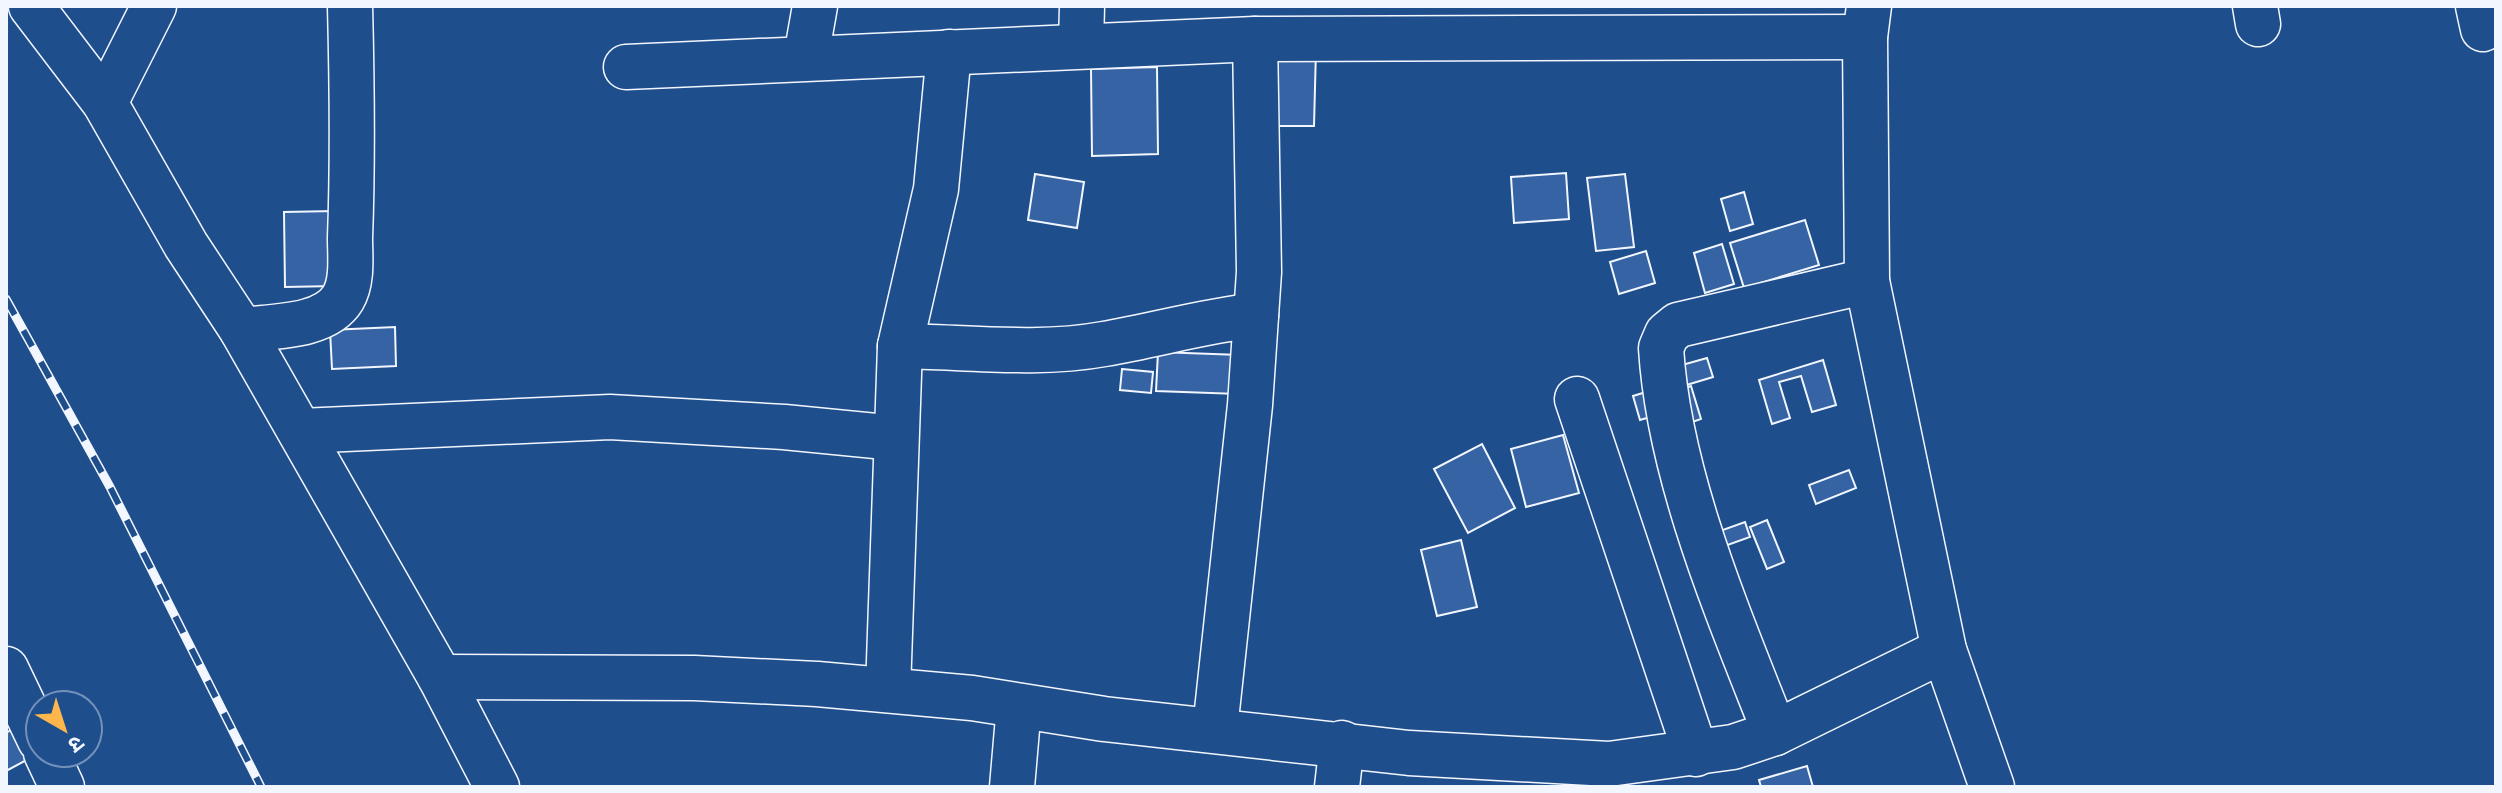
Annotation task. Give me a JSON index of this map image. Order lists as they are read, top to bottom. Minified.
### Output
{"north":"bottom right"}
